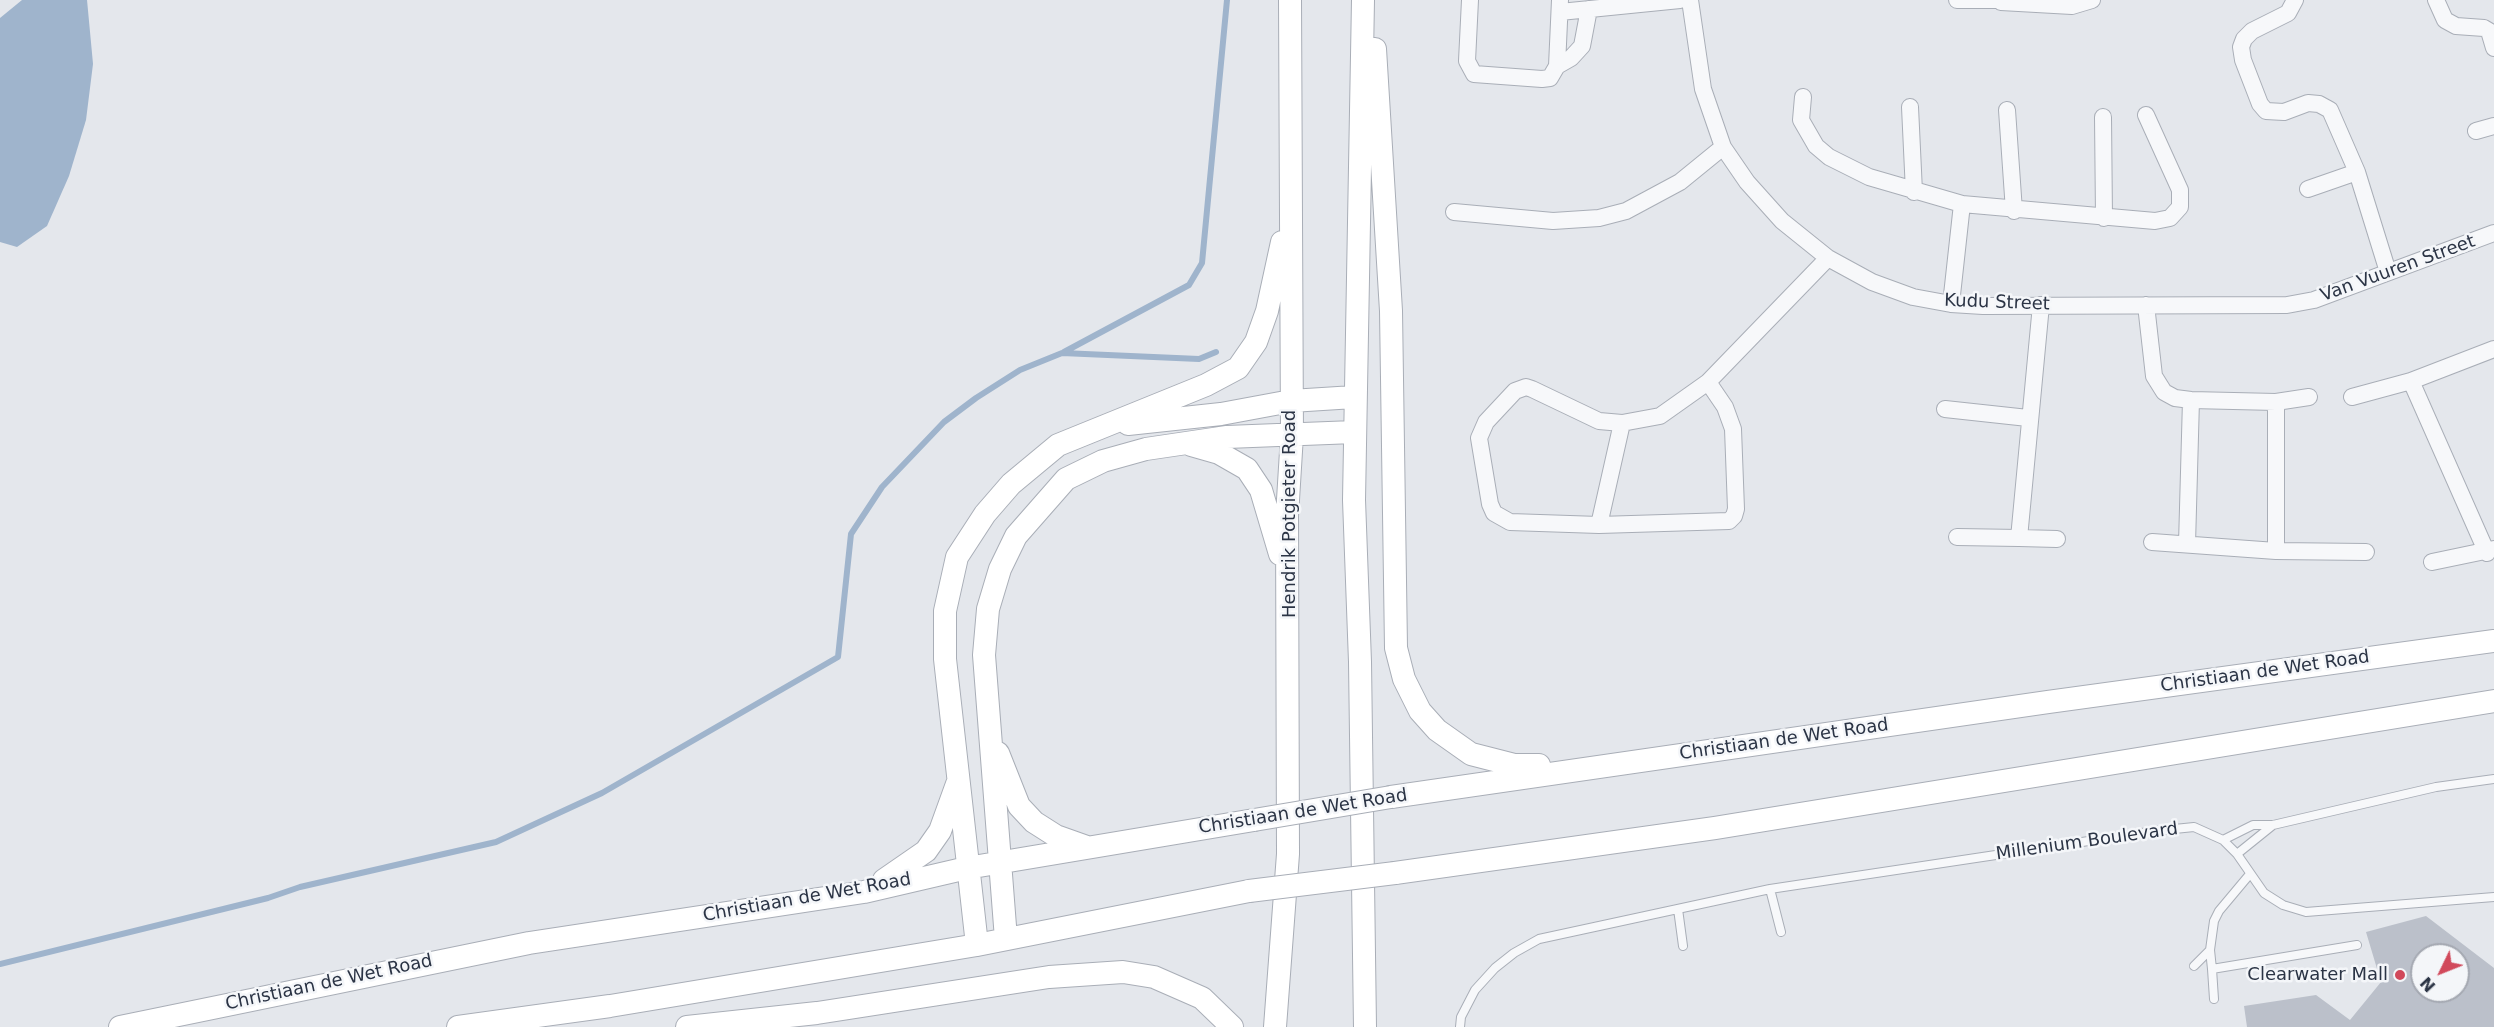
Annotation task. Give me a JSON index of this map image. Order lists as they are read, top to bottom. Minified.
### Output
{"streets":{"main road":["Hendrik Potgieter Road","Christiaan de Wet Road"],"street":["Van Vuuren Street","Kudu Street"],"lane":["Millenium Boulevard"]},"crossings":[["Van Vuuren Street","Kudu Street"]],"places":["Clearwater Mall"],"north":"bottom left"}
